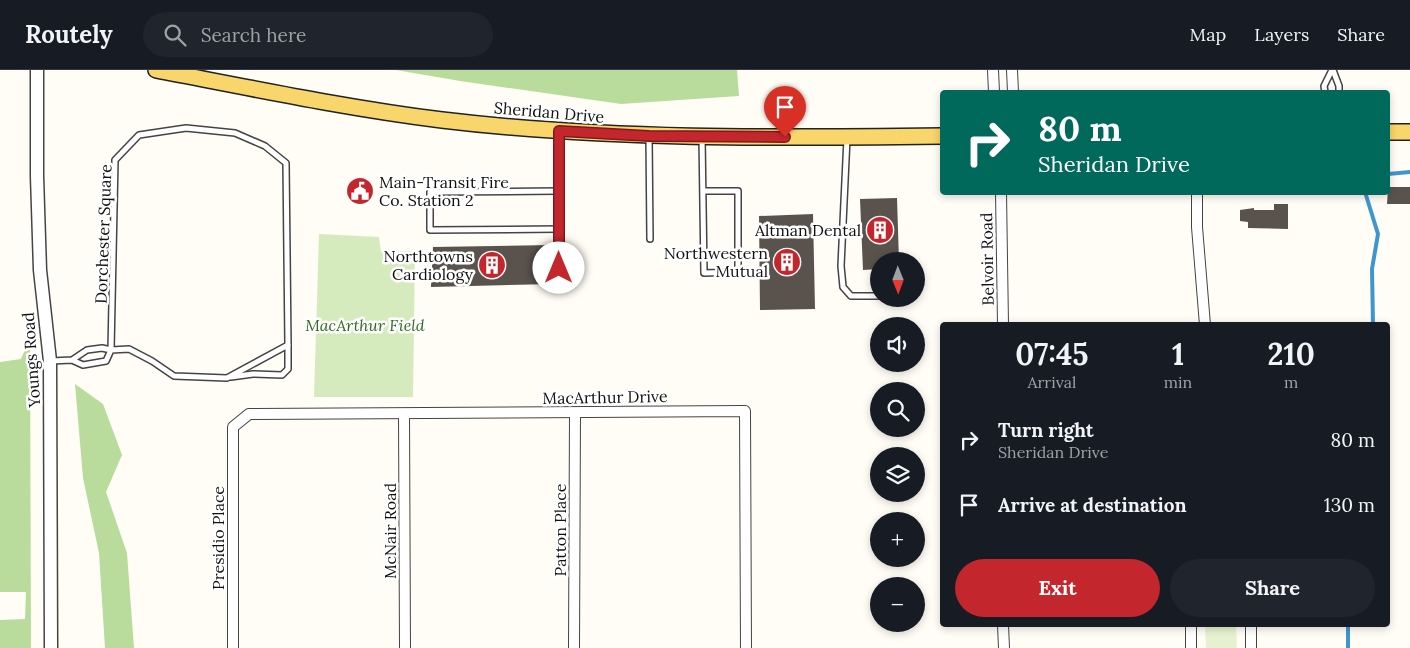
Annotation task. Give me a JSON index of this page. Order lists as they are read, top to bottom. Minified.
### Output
{"streets":{"main road":["Sheridan Drive"],"street":["Belvoir Road","Youngs Road","MacArthur Drive","Patton Place","McNair Road","Presidio Place"],"lane":["Dorchester Square"]},"crossings":[["Dorchester Square","Youngs Road"],["MacArthur Drive","Patton Place"],["MacArthur Drive","McNair Road"],["MacArthur Drive","Presidio Place"]],"parks":["MacArthur Field"],"places":{"public building":["Main-Transit Fire Co. Station 2"],"building":["Altman Dental","Northwestern Mutual","Northtowns Cardiology"]},"north":"bottom","page":{"header":"Routely","search":"Search here","nav":["Map","Layers","Share"],"turn":["80 m","Sheridan Drive"],"map_buttons":["+","−"],"eta":["07:45","Arrival","1","min","210","m"],"list":[{"name":"Turn right","note":"Sheridan Drive","value":"80 m"},{"name":"Arrive at destination","value":"130 m"}],"buttons":["Exit","Share"]}}
